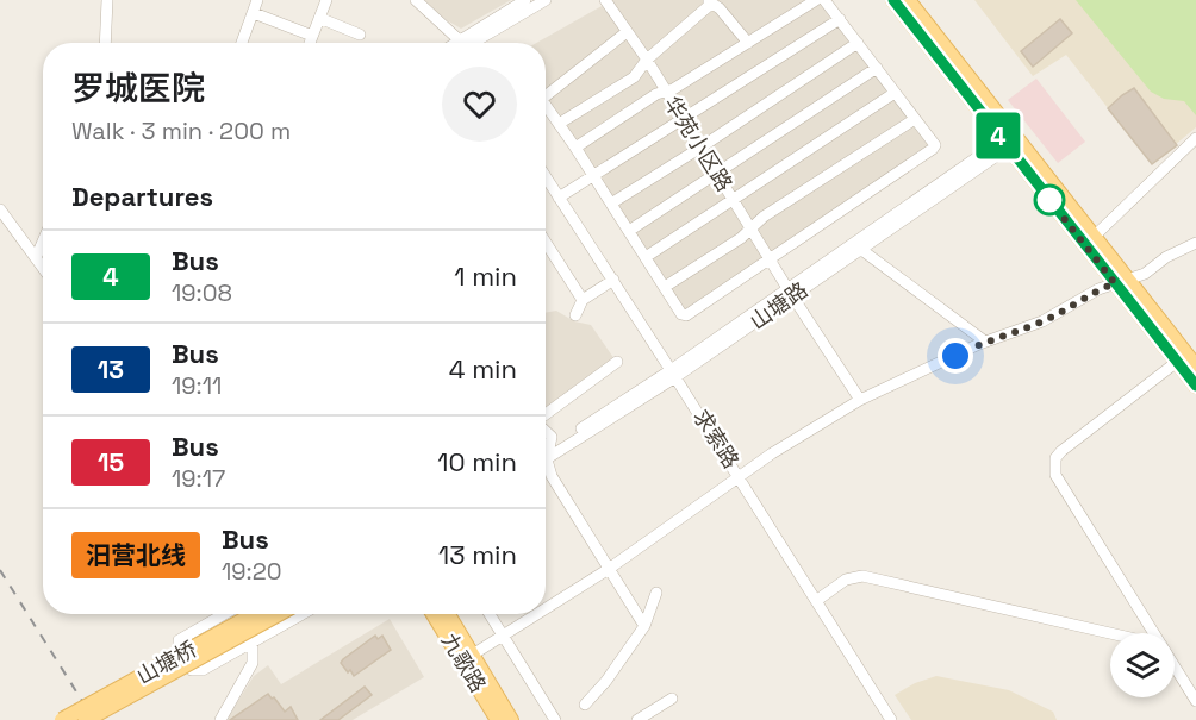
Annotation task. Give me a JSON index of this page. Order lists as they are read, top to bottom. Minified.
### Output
{"streets":{"main road":["山塘桥","九歌路"],"street":["华苑小区路","山塘路","求索路"]},"crossings":[["华苑小区路","山塘路"],["山塘路","求索路"]],"lines":["bus line 4"],"page":{"on_map":"4","heading":[["罗城医院","Walk · 3 min · 200 m"],"Departures"],"list":[{"mark":"4","name":"Bus","note":"19:08","value":"1 min"},{"mark":"13","name":"Bus","note":"19:11","value":"4 min"},{"mark":"15","name":"Bus","note":"19:17","value":"10 min"},{"mark":"汨营北线","name":"Bus","note":"19:20","value":"13 min"}]}}
